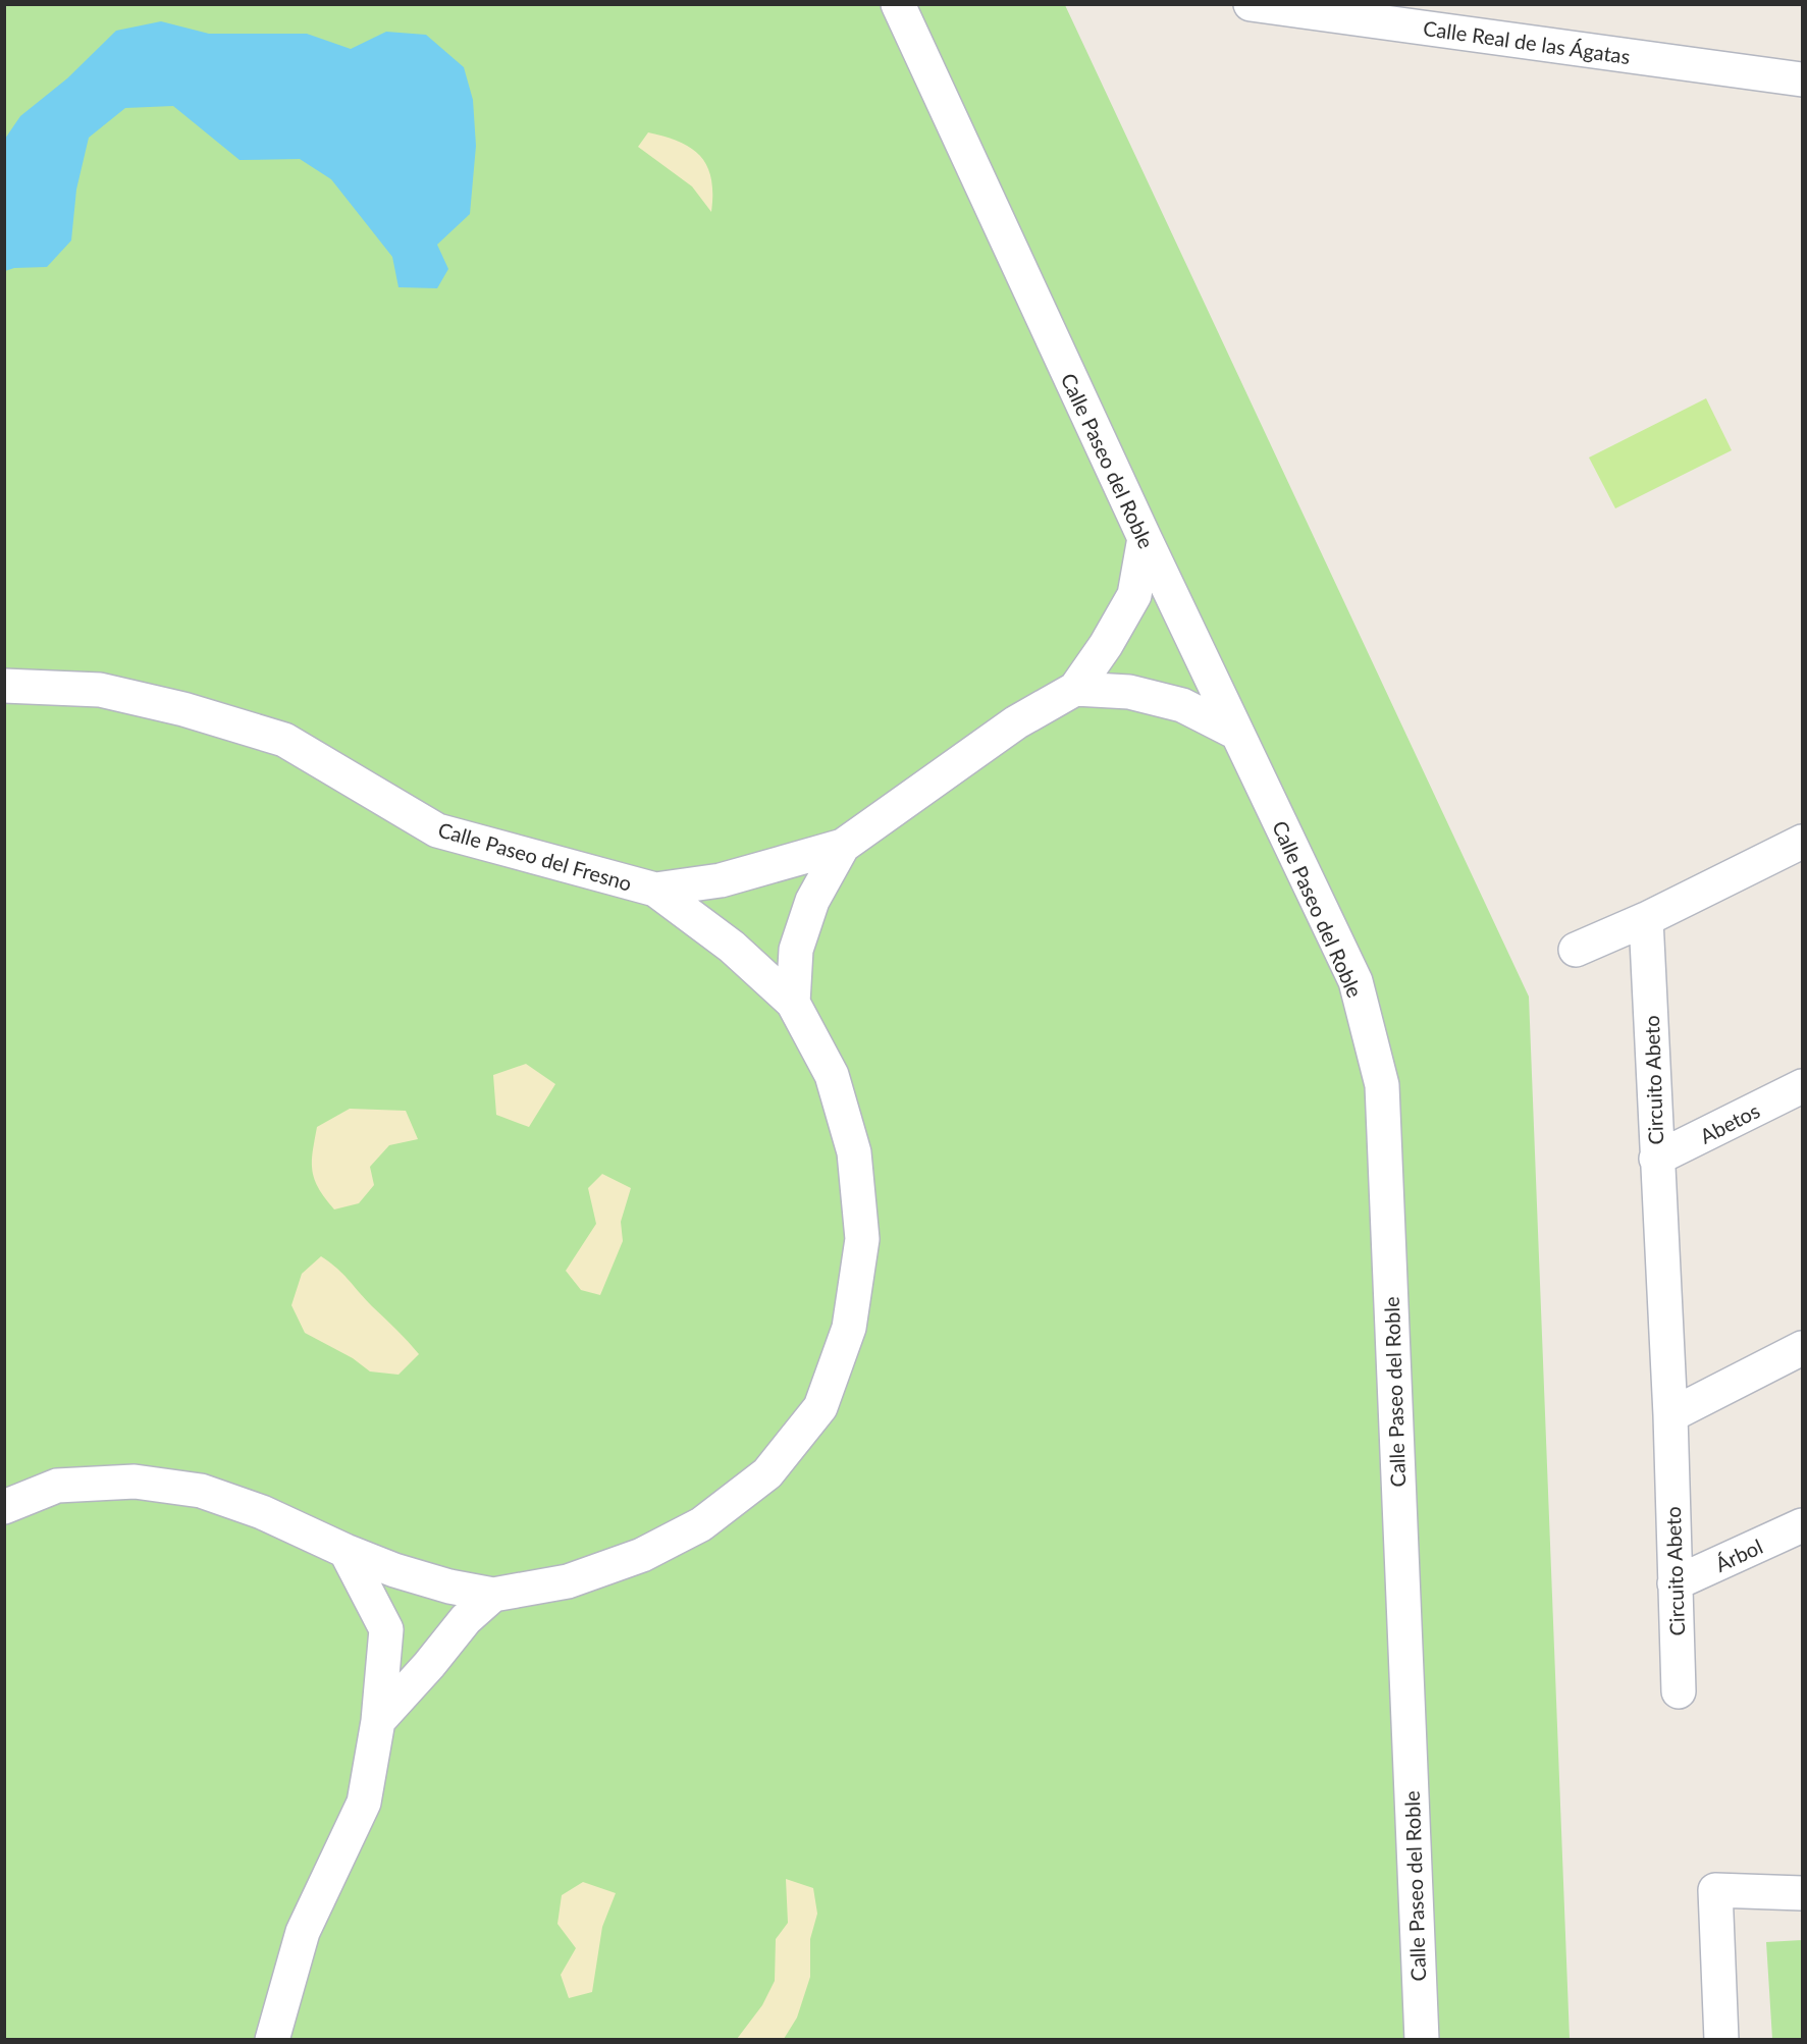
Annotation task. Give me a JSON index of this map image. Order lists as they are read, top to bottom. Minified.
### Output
{"streets":{"street":["Calle Real de las Ágatas","Calle Paseo del Roble","Calle Paseo del Fresno","Circuito Abeto","Abetos","Árbol"]},"crossings":[["Calle Paseo del Roble","Calle Paseo del Fresno"],["Circuito Abeto","Abetos"],["Circuito Abeto","Árbol"]]}
